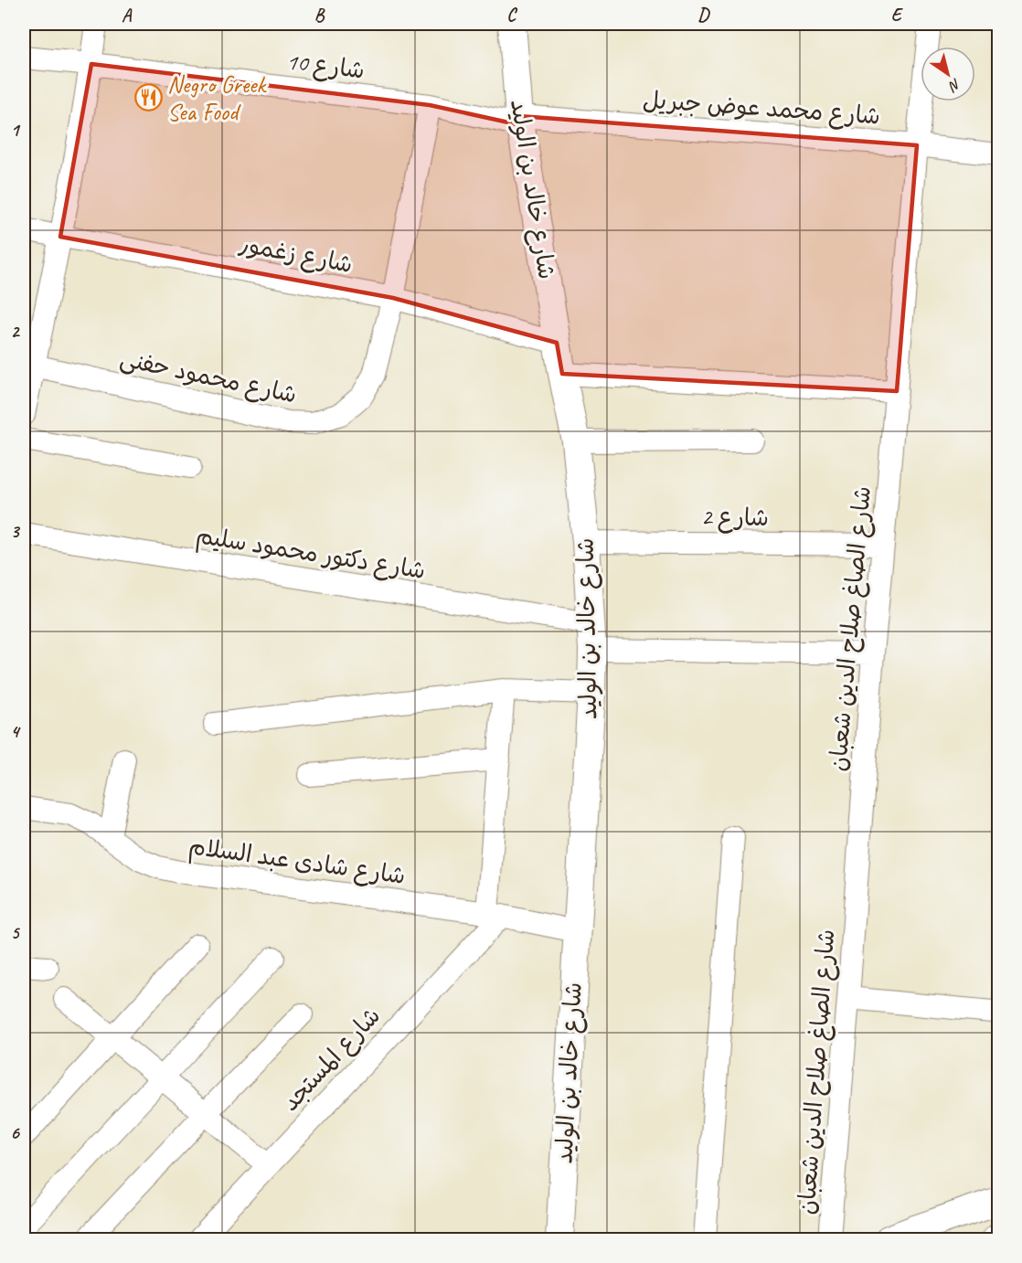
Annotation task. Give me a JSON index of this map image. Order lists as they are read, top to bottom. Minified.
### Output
{"streets":{"street":["شارع 10","شارع محمد عوض جبريل","شارع خالد بن الوليد","شارع زغمور","شارع محمود حفنى","شارع 2","شارع دكتور محمود سليم","شارع الصاغ صلاح الدين شعبان","شارع شادى عبد السلام","شارع المستجد"]},"crossings":[["شارع 10","شارع محمد عوض جبريل"],["شارع 10","شارع خالد بن الوليد"],["شارع 10","شارع محمود حفنى"],["شارع محمد عوض جبريل","شارع خالد بن الوليد"],["شارع محمد عوض جبريل","شارع الصاغ صلاح الدين شعبان"],["شارع خالد بن الوليد","شارع زغمور"],["شارع خالد بن الوليد","شارع 2"],["شارع خالد بن الوليد","شارع دكتور محمود سليم"],["شارع خالد بن الوليد","شارع شادى عبد السلام"],["شارع زغمور","شارع محمود حفنى"],["شارع 2","شارع الصاغ صلاح الدين شعبان"],["شارع شادى عبد السلام","شارع المستجد"]],"places":{"restaurant":["Negro Greek Sea Food"]},"north":"bottom right","grid":{"columns":["A","B","C","D","E"],"rows":["1","2","3","4","5","6"]}}
